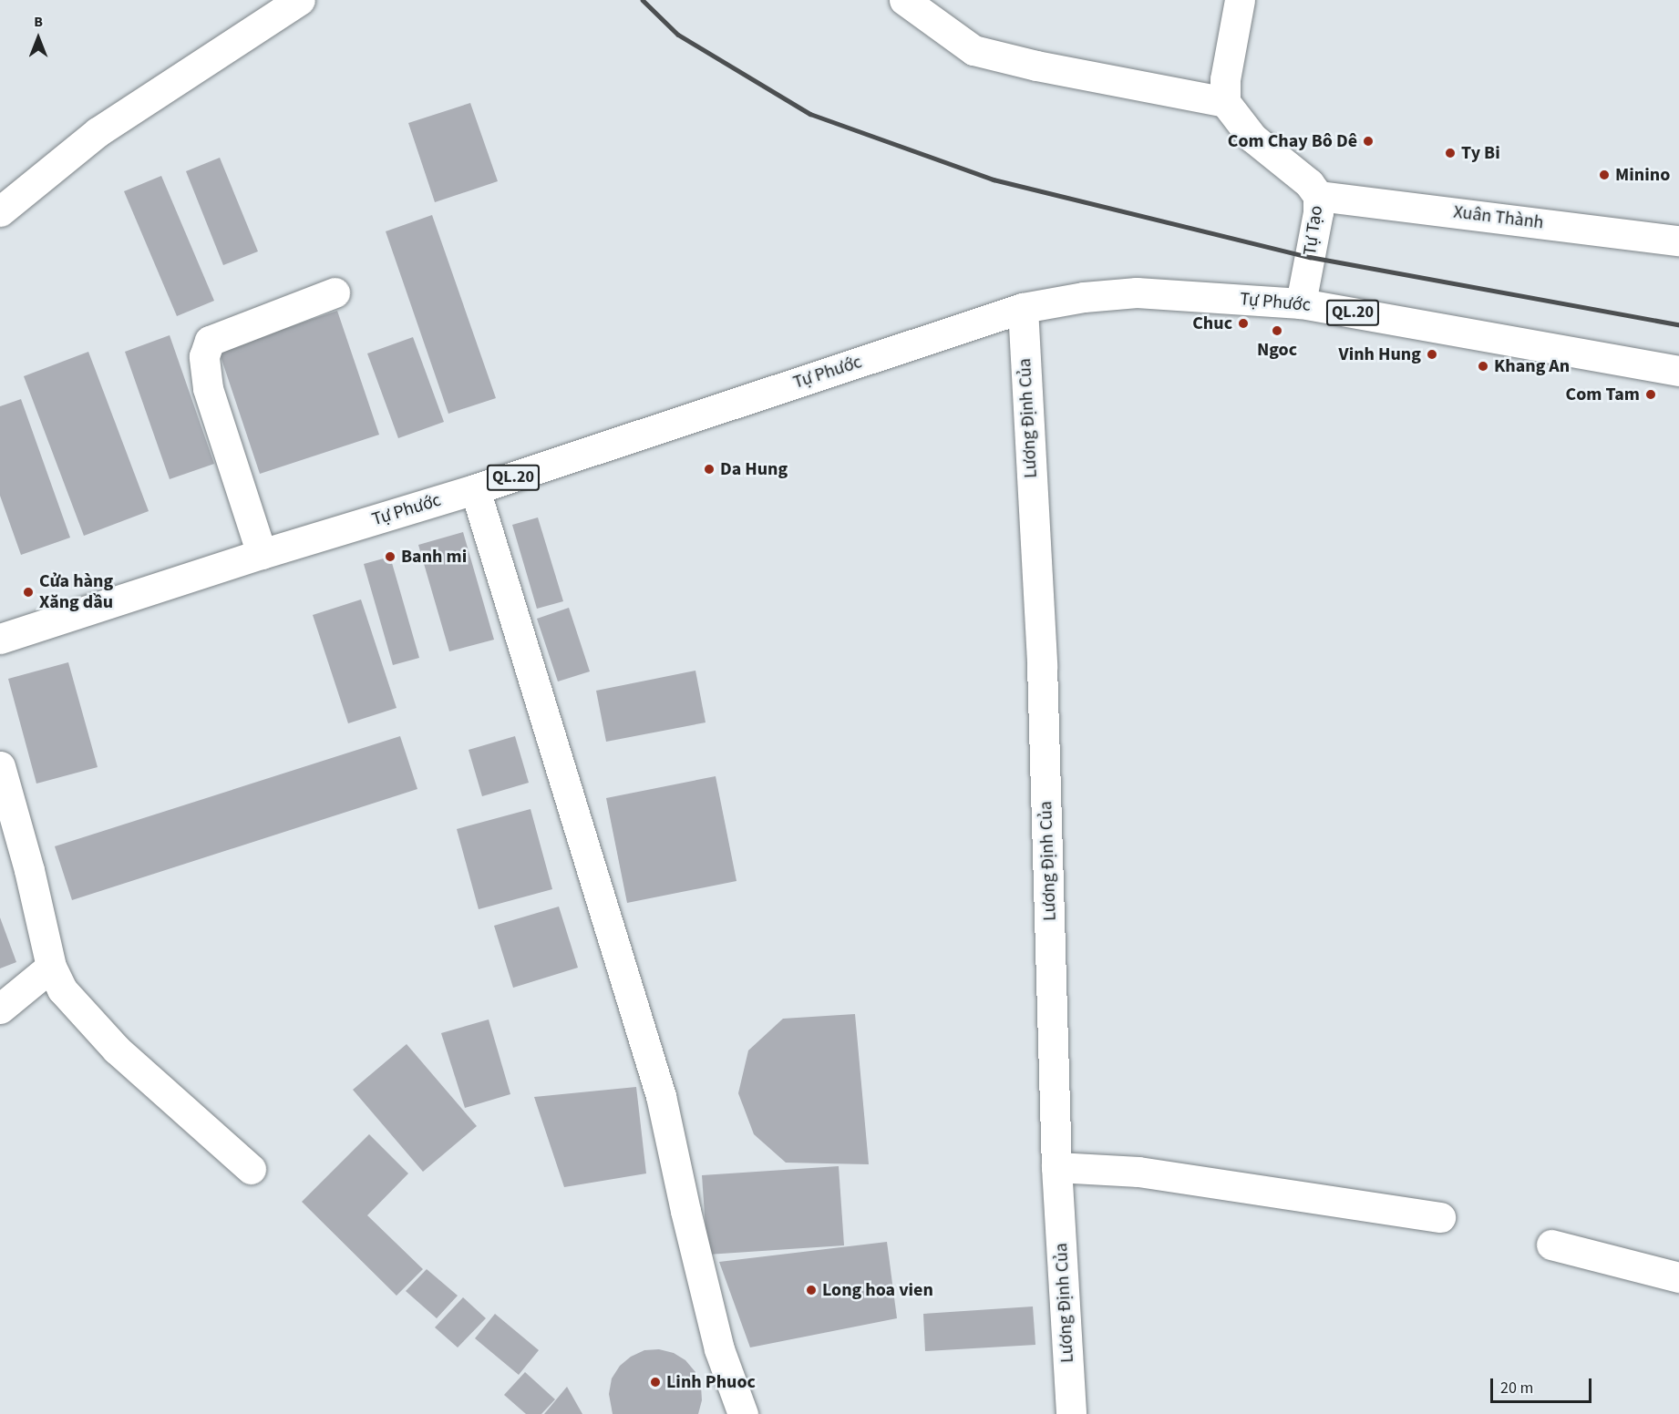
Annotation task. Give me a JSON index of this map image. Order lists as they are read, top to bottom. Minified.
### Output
{"streets":{"main road":["Xuân Thành","Tự Tạo","Tự Phước","QL.20","Lương Định Của"]},"crossings":[["Xuân Thành","Tự Tạo"],["Tự Tạo","Tự Phước"],["Tự Phước","Lương Định Của"]],"places":["Com Chay Bô Dê","Ty Bi","Minino","Chuc","Ngoc","Vinh Hung","Khang An","Com Tam","Da Hung","Banh mi","Cửa hàng Xăng dầu","Long hoa vien","Linh Phuoc"],"scale_bar":"20 m","north":"top"}
